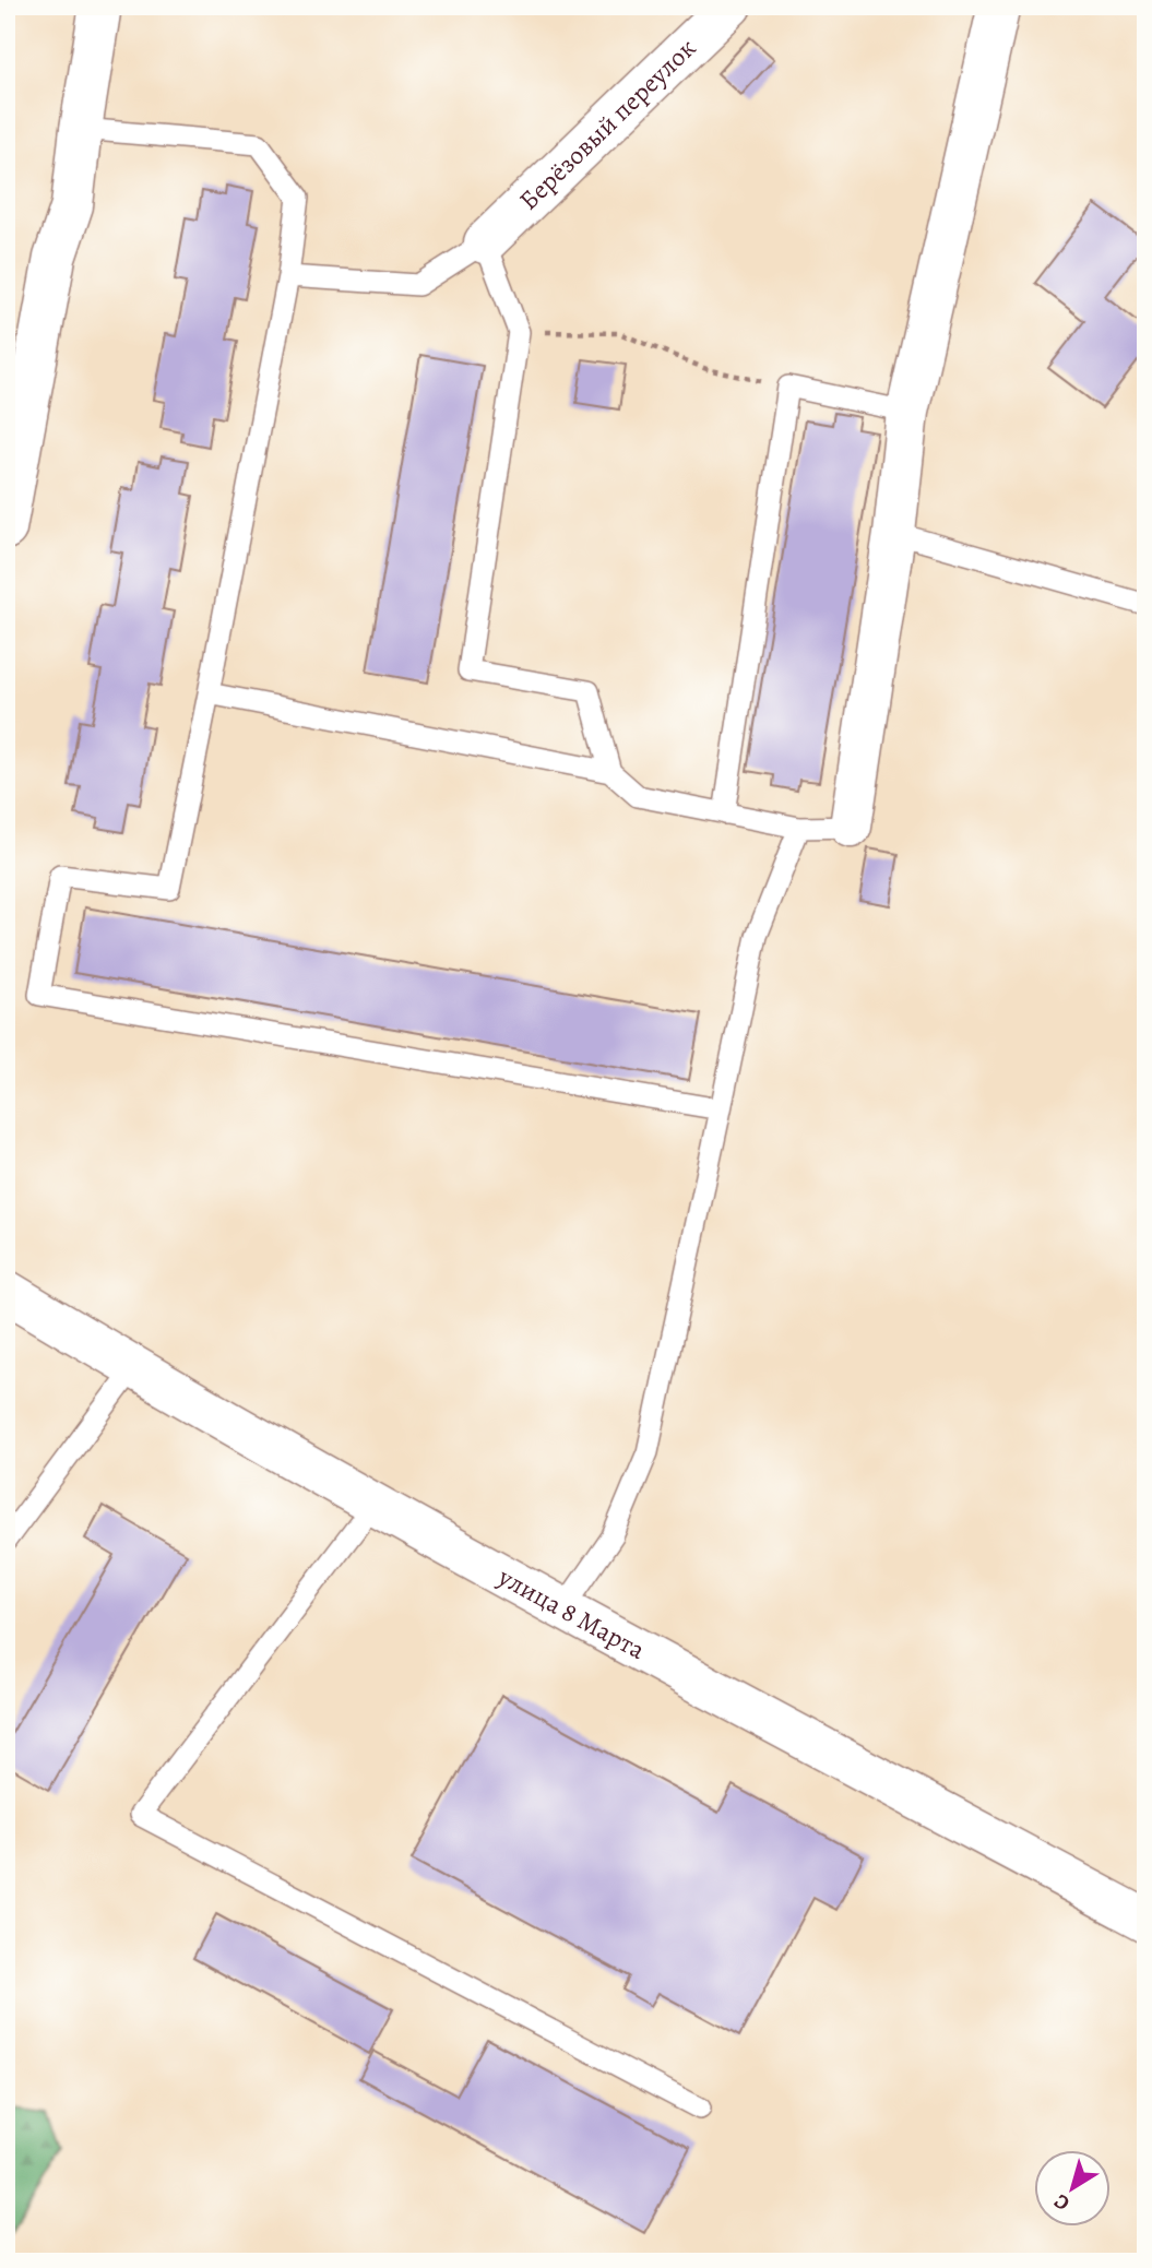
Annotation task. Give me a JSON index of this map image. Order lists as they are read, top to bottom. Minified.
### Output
{"streets":{"street":["Берёзовый переулок","улица 8 Марта"]},"north":"bottom left"}
